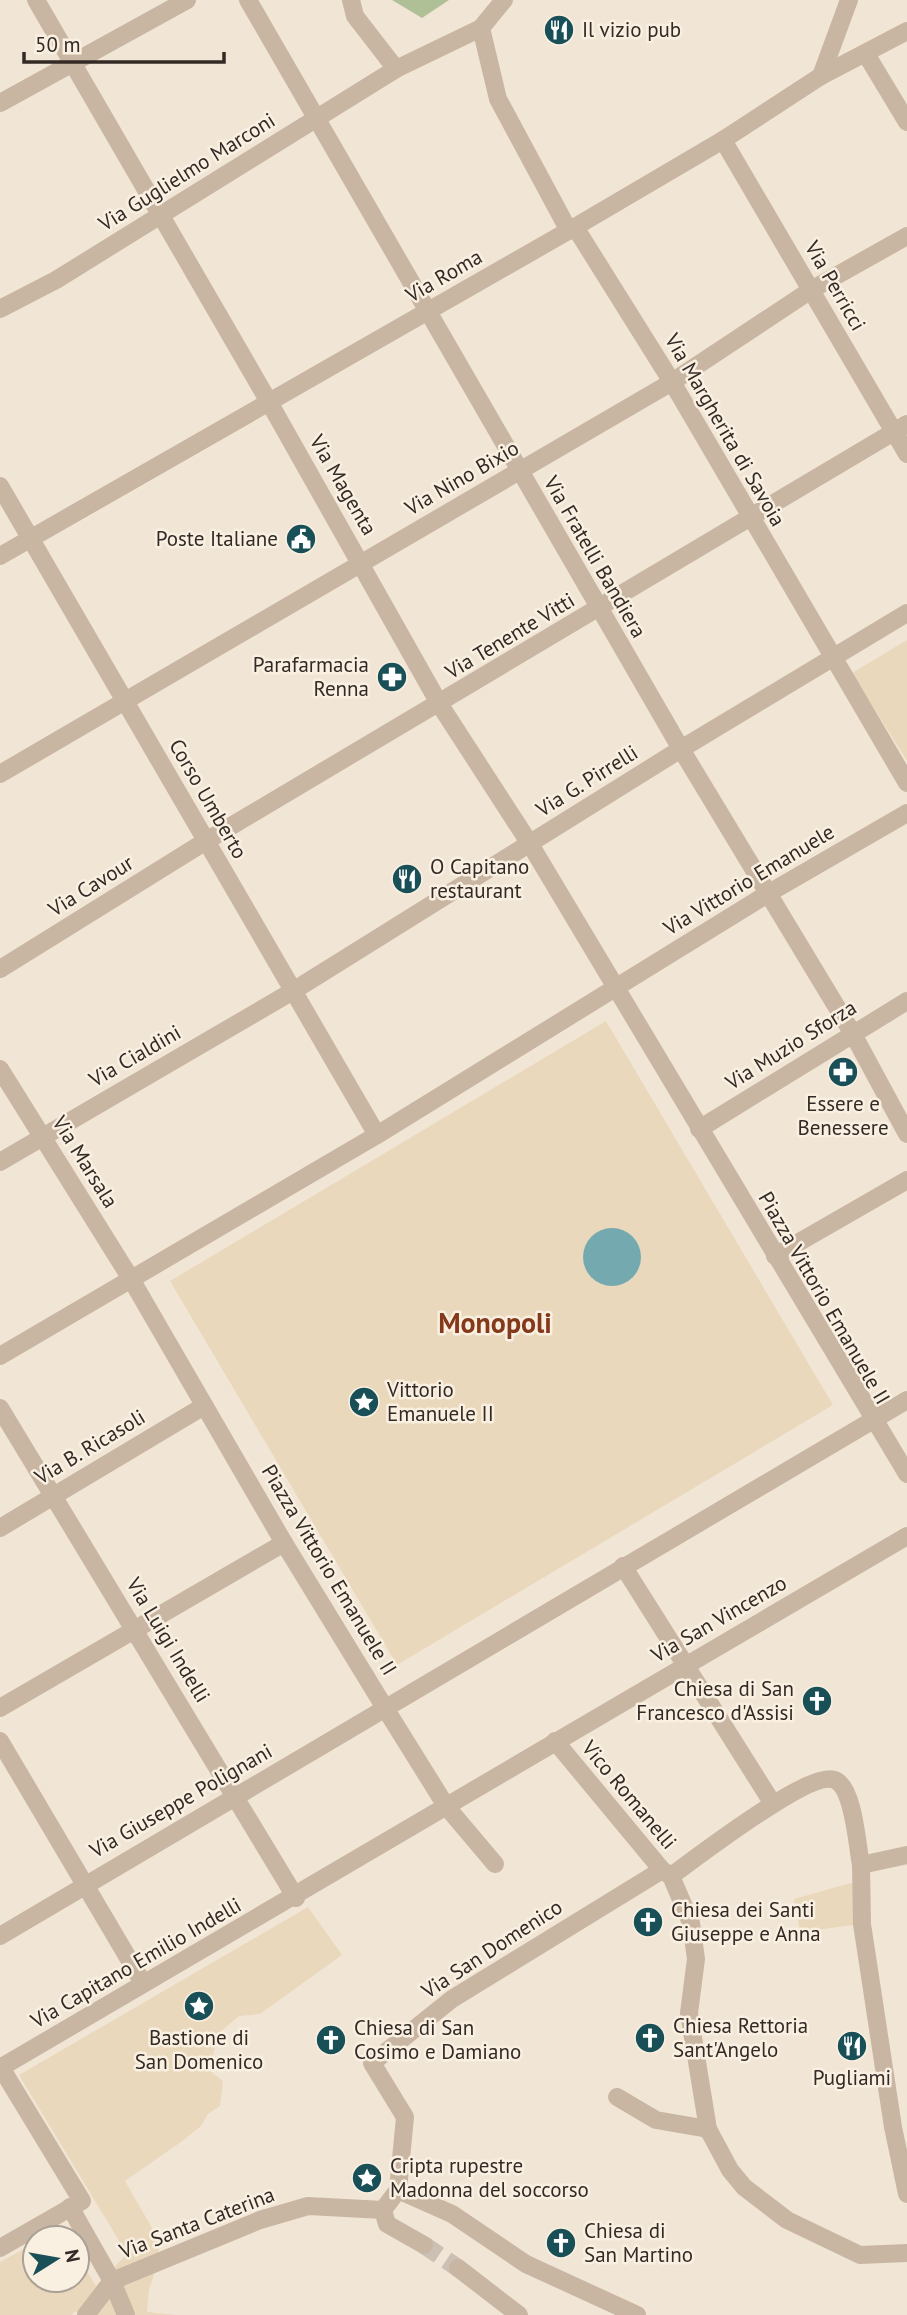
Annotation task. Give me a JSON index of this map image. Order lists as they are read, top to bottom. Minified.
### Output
{"streets":{"street":["Via Guglielmo Marconi","Via Roma","Via Perricci","Via Margherita di Savoia","Via Nino Bixio","Via Magenta","Via Fratelli Bandiera","Via Tenente Vitti","Via G. Pirrelli","Corso Umberto","Via Vittorio Emanuele","Via Cavour","Via Muzio Sforza","Via Cialdini","Via Marsala","Piazza Vittorio Emanuele II","Via B. Ricasoli","Via San Vincenzo","Via Luigi Indelli","Vico Romanelli","Via Giuseppe Polignani","Via San Domenico","Via Capitano Emilio Indelli","Via Santa Caterina"]},"crossings":[["Via Guglielmo Marconi","Via Magenta"],["Via Guglielmo Marconi","Via Fratelli Bandiera"],["Via Roma","Via Perricci"],["Via Roma","Via Margherita di Savoia"],["Via Roma","Via Magenta"],["Via Roma","Via Fratelli Bandiera"],["Via Roma","Corso Umberto"],["Via Perricci","Via Nino Bixio"],["Via Perricci","Via Tenente Vitti"],["Via Margherita di Savoia","Via Nino Bixio"],["Via Margherita di Savoia","Via Tenente Vitti"],["Via Margherita di Savoia","Via G. Pirrelli"],["Via Nino Bixio","Via Magenta"],["Via Nino Bixio","Via Fratelli Bandiera"],["Via Nino Bixio","Corso Umberto"],["Via Magenta","Via Tenente Vitti"],["Via Magenta","Via G. Pirrelli"],["Via Magenta","Via Vittorio Emanuele"],["Via Magenta","Piazza Vittorio Emanuele II"],["Via Fratelli Bandiera","Via Tenente Vitti"],["Via Fratelli Bandiera","Via G. Pirrelli"],["Via Fratelli Bandiera","Via Vittorio Emanuele"],["Via Fratelli Bandiera","Via Muzio Sforza"],["Via Tenente Vitti","Corso Umberto"],["Via Tenente Vitti","Via Cavour"],["Via G. Pirrelli","Corso Umberto"],["Via G. Pirrelli","Via Cialdini"],["Corso Umberto","Via Cavour"],["Corso Umberto","Via Cialdini"],["Via Vittorio Emanuele","Piazza Vittorio Emanuele II"],["Via Muzio Sforza","Piazza Vittorio Emanuele II"],["Via Cialdini","Via Marsala"],["Via Marsala","Piazza Vittorio Emanuele II"],["Piazza Vittorio Emanuele II","Via B. Ricasoli"],["Piazza Vittorio Emanuele II","Via Giuseppe Polignani"],["Via B. Ricasoli","Via Luigi Indelli"],["Via San Vincenzo","Via Luigi Indelli"],["Via San Vincenzo","Vico Romanelli"],["Via San Vincenzo","Via Capitano Emilio Indelli"],["Via Luigi Indelli","Via Giuseppe Polignani"],["Via Luigi Indelli","Via Capitano Emilio Indelli"],["Vico Romanelli","Via San Domenico"]],"districts":["Monopoli"],"places":{"restaurant":["Il vizio pub","O Capitano restaurant","Pugliami"],"public building":["Poste Italiane"],"pharmacy":["Parafarmacia Renna","Essere e Benessere"],"place":["Vittorio Emanuele II","Bastione di San Domenico","Cripta rupestre Madonna del soccorso"],"church":["Chiesa di San Francesco d'Assisi","Chiesa dei Santi Giuseppe e Anna","Chiesa Rettoria Sant'Angelo","Chiesa di San Cosimo e Damiano","Chiesa di San Martino"]},"scale_bar":"50 m","north":"right"}
